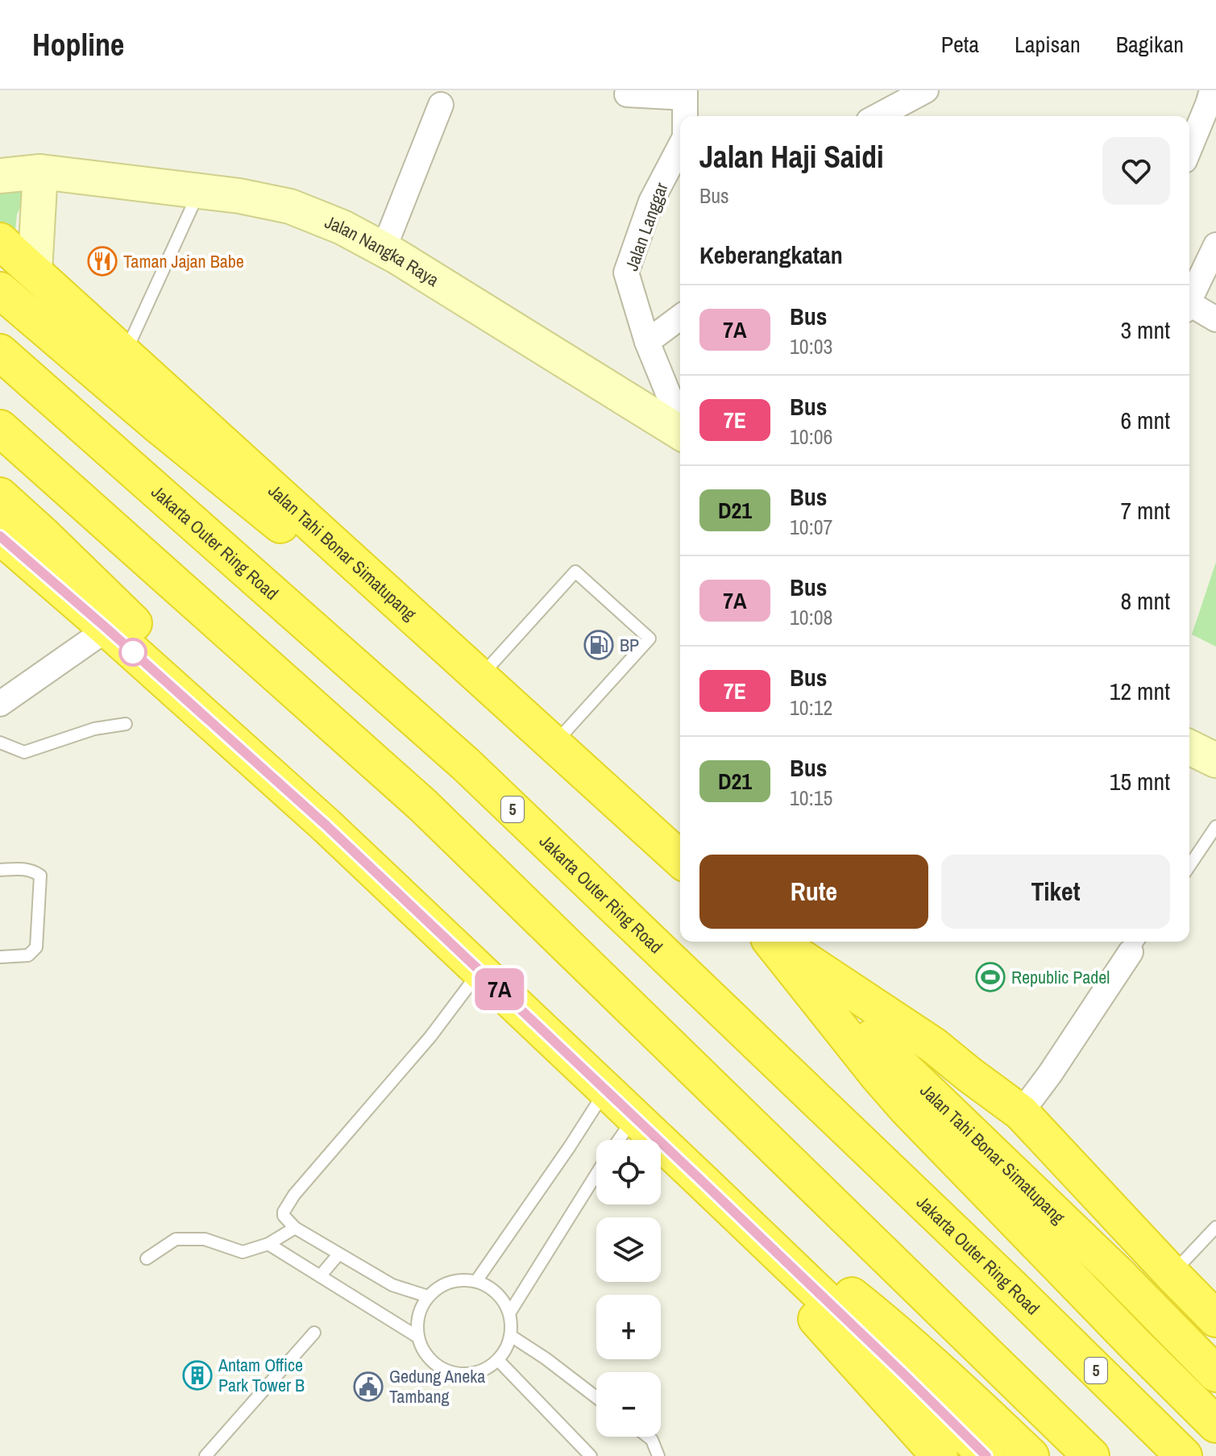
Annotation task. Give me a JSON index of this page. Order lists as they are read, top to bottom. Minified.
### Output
{"streets":{"highway":["Jakarta Outer Ring Road","Jalan Tahi Bonar Simatupang","5"],"street":["Jalan Langgar","Jalan Nangka Raya"]},"places":{"restaurant":["Taman Jajan Babe"],"fuel station":["BP"],"sports":["Republic Padel"],"building":["Antam Office Park Tower B"],"public building":["Gedung Aneka Tambang"]},"lines":["bus line 7A"],"page":{"header":"Hopline","nav":["Peta","Lapisan","Bagikan"],"on_map":"7A","heading":[["Jalan Haji Saidi","Bus"],"Keberangkatan"],"list":[{"mark":"7A","name":"Bus","note":"10:03","value":"3 mnt"},{"mark":"7E","name":"Bus","note":"10:06","value":"6 mnt"},{"mark":"D21","name":"Bus","note":"10:07","value":"7 mnt"},{"mark":"7A","name":"Bus","note":"10:08","value":"8 mnt"},{"mark":"7E","name":"Bus","note":"10:12","value":"12 mnt"},{"mark":"D21","name":"Bus","note":"10:15","value":"15 mnt"}],"buttons":["Rute","Tiket"],"map_buttons":["+","−"]}}
